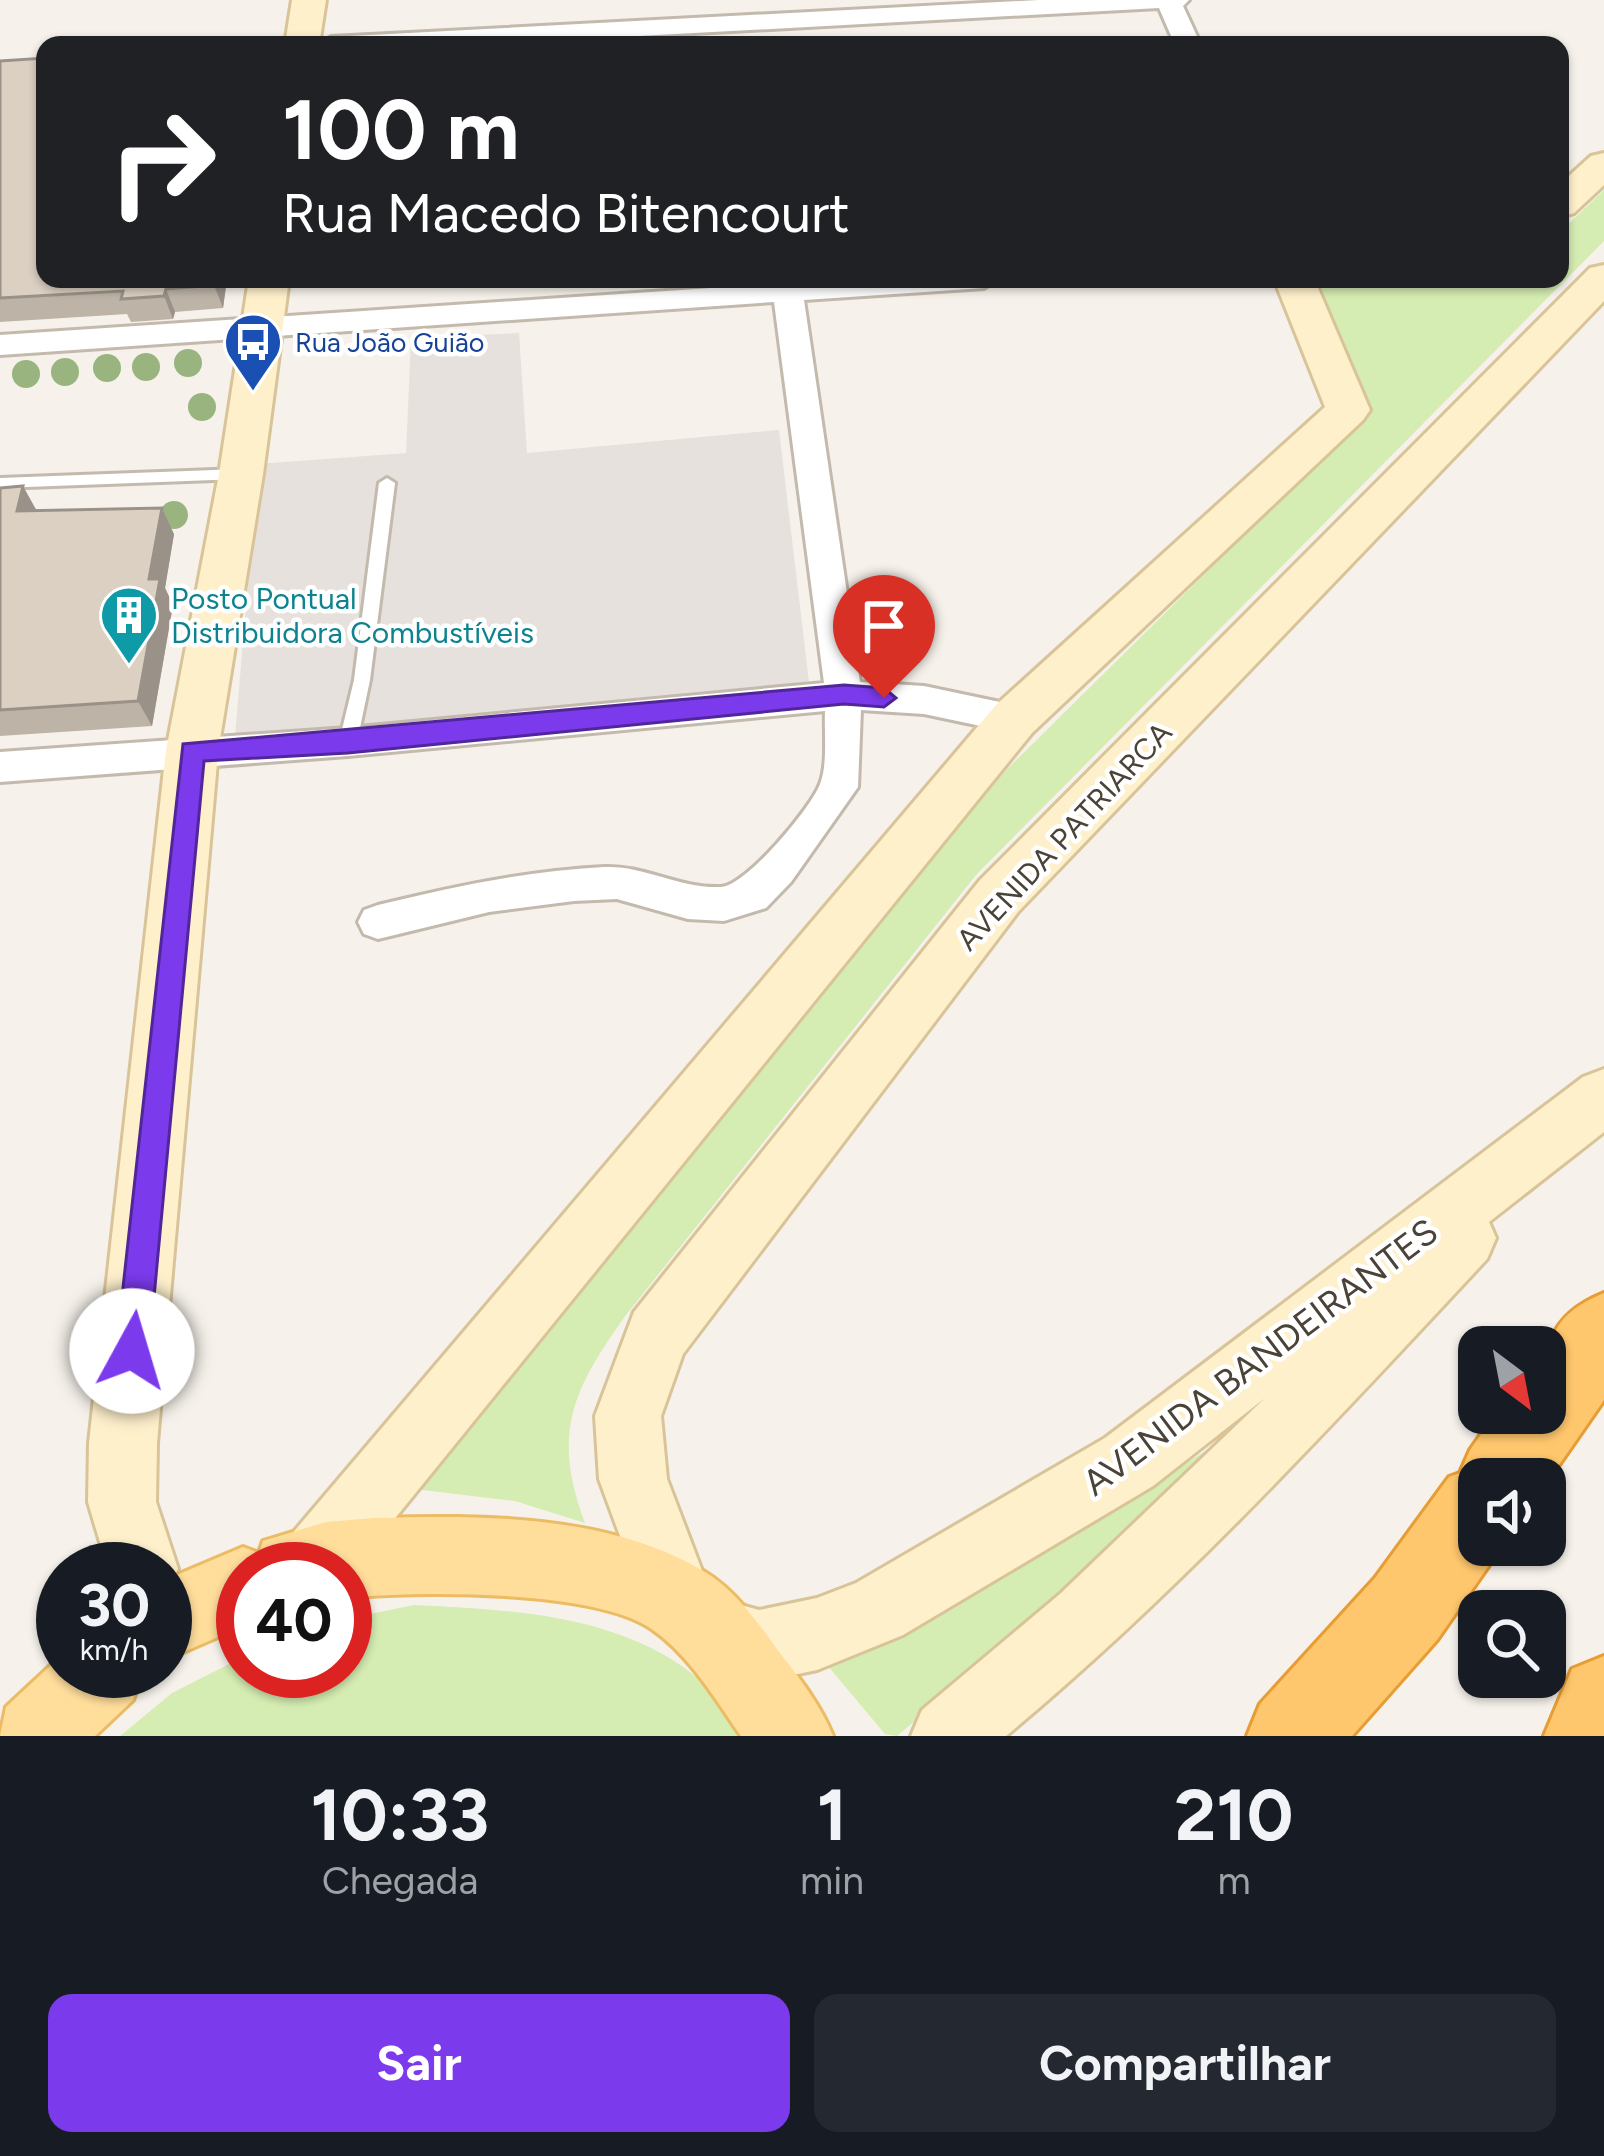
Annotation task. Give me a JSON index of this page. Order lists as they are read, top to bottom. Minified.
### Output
{"streets":{"main road":["AVENIDA PATRIARCA","AVENIDA BANDEIRANTES"]},"crossings":[["AVENIDA PATRIARCA","AVENIDA BANDEIRANTES"]],"places":{"bus stop":["Rua João Guião"],"building":["Posto Pontual Distribuidora Combustíveis"]},"north":"bottom right","page":{"turn":["100 m","Rua Macedo Bitencourt"],"speed":"30 km/h","limit":"40","eta":["10:33","Chegada","1","min","210","m"],"buttons":["Sair","Compartilhar"]}}
